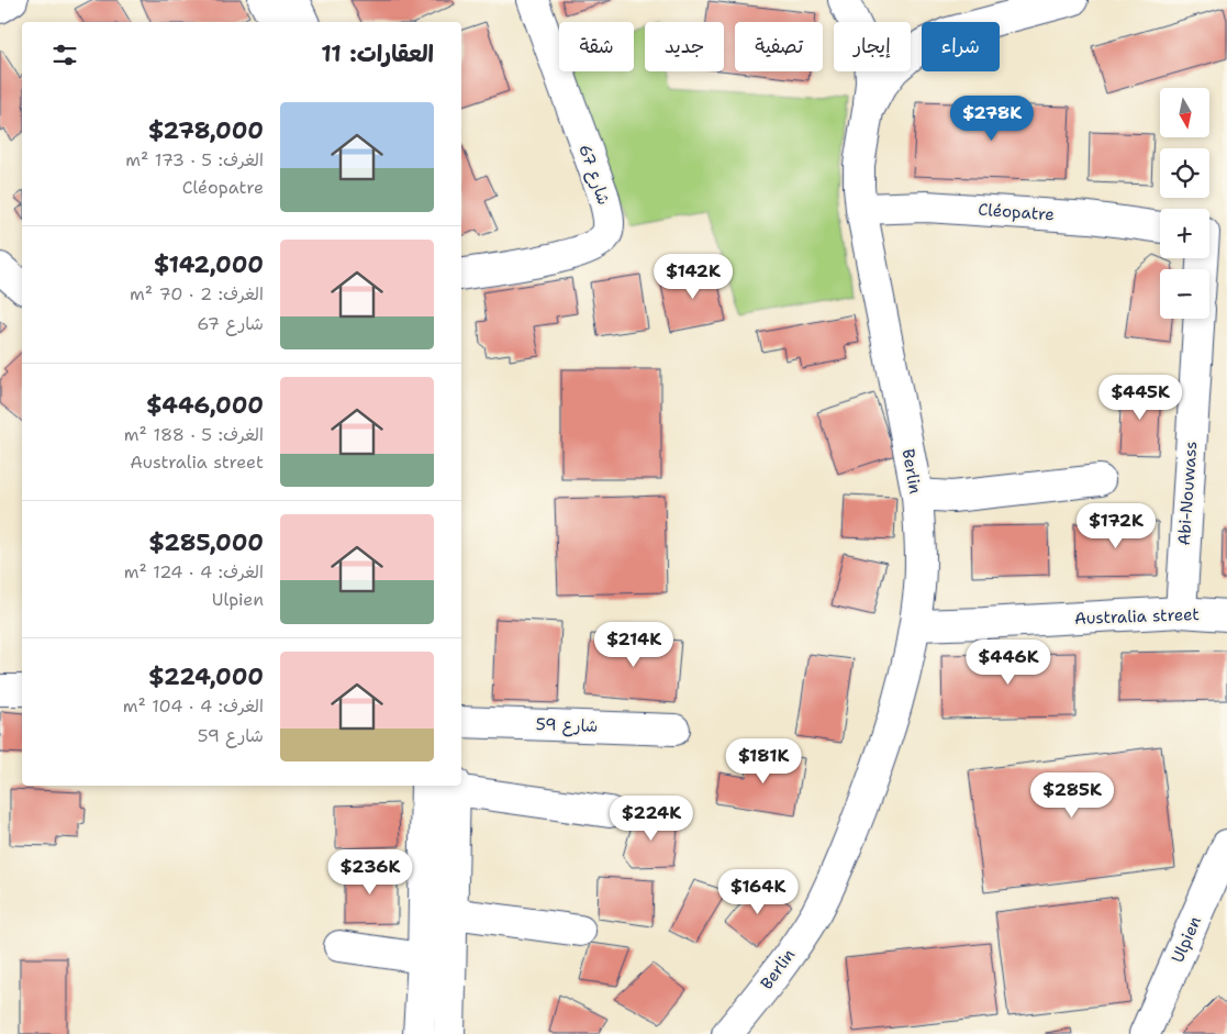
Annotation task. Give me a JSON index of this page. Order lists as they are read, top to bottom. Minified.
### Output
{"streets":{"street":["شارع 67","Cléopatre","Berlin","Abi-Nouwass","Australia street","شارع 59","Ulpien"]},"crossings":[["Cléopatre","Berlin"],["Berlin","Australia street"],["Abi-Nouwass","Australia street"]],"north":"bottom","page":{"chip":["شراء","إيجار","تصفية","جديد","شقة"],"heading":"العقارات: 11","map_buttons":["+","−"],"list":[{"name":"$278,000","note":"الغرف: 5 · 173 m² · Cléopatre"},{"name":"$142,000","note":"الغرف: 2 · 70 m² · شارع 67"},{"name":"$446,000","note":"الغرف: 5 · 188 m² · Australia street"},{"name":"$285,000","note":"الغرف: 4 · 124 m² · Ulpien"},{"name":"$224,000","note":"الغرف: 4 · 104 m² · شارع 59"}],"price":["$278K","$142K","$445K","$172K","$214K","$446K","$181K","$285K","$224K","$236K","$164K"]}}
